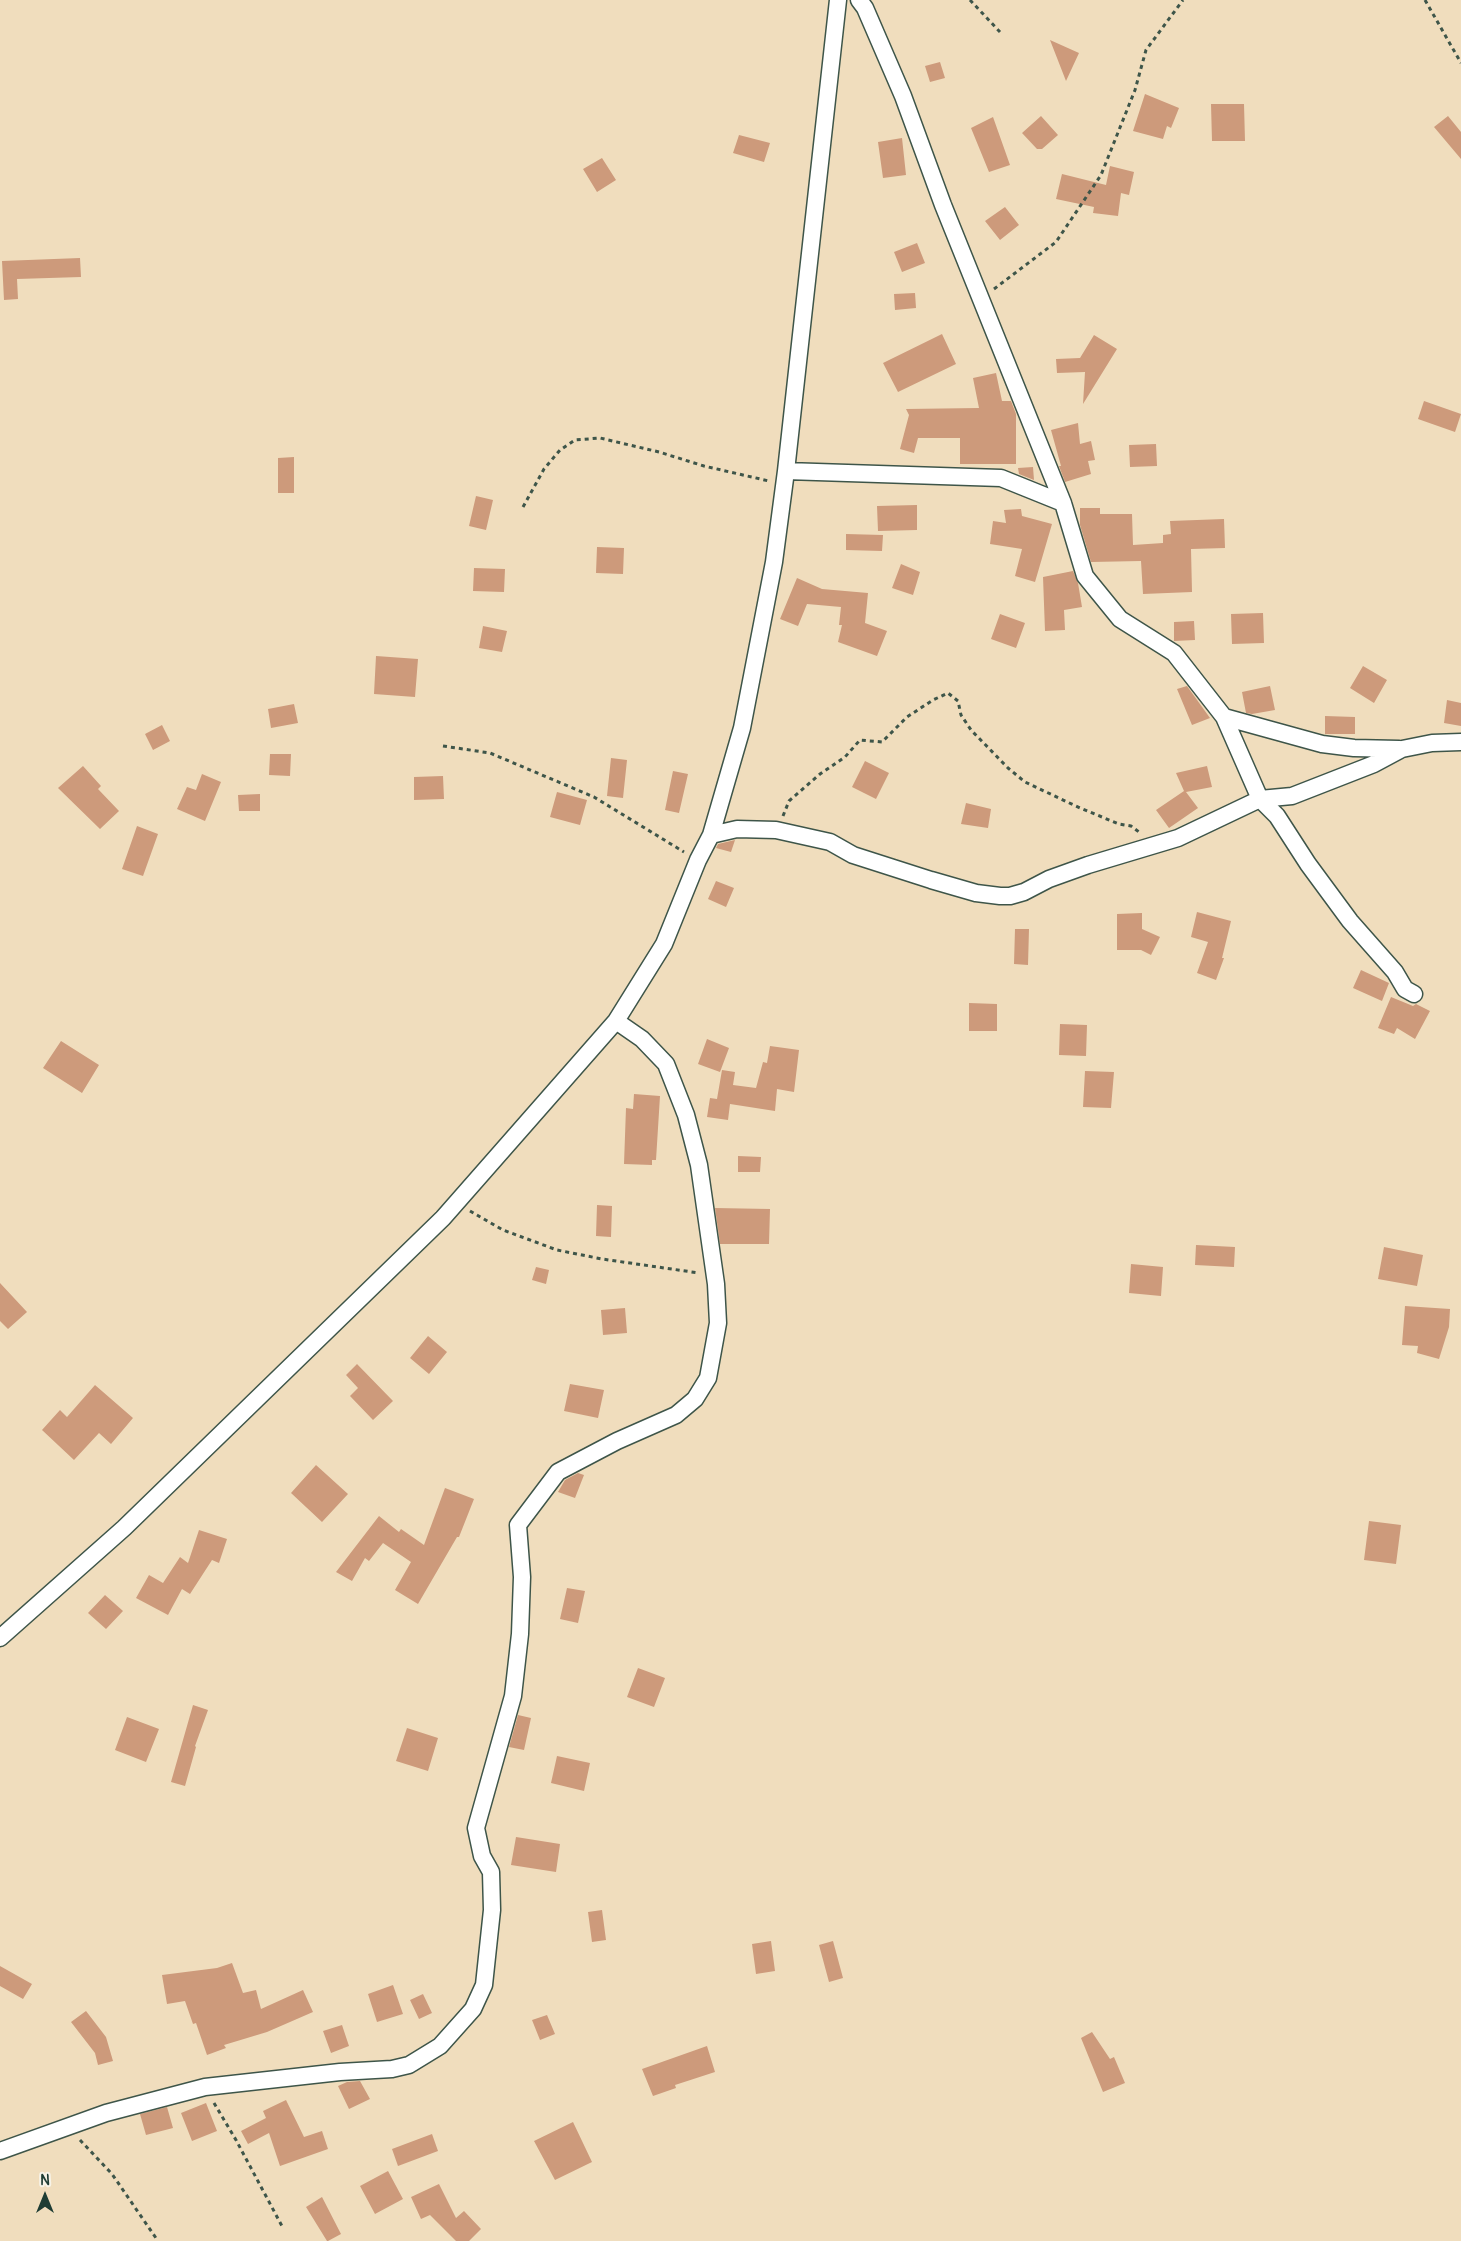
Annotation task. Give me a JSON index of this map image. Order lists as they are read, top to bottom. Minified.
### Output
{"north":"top"}
